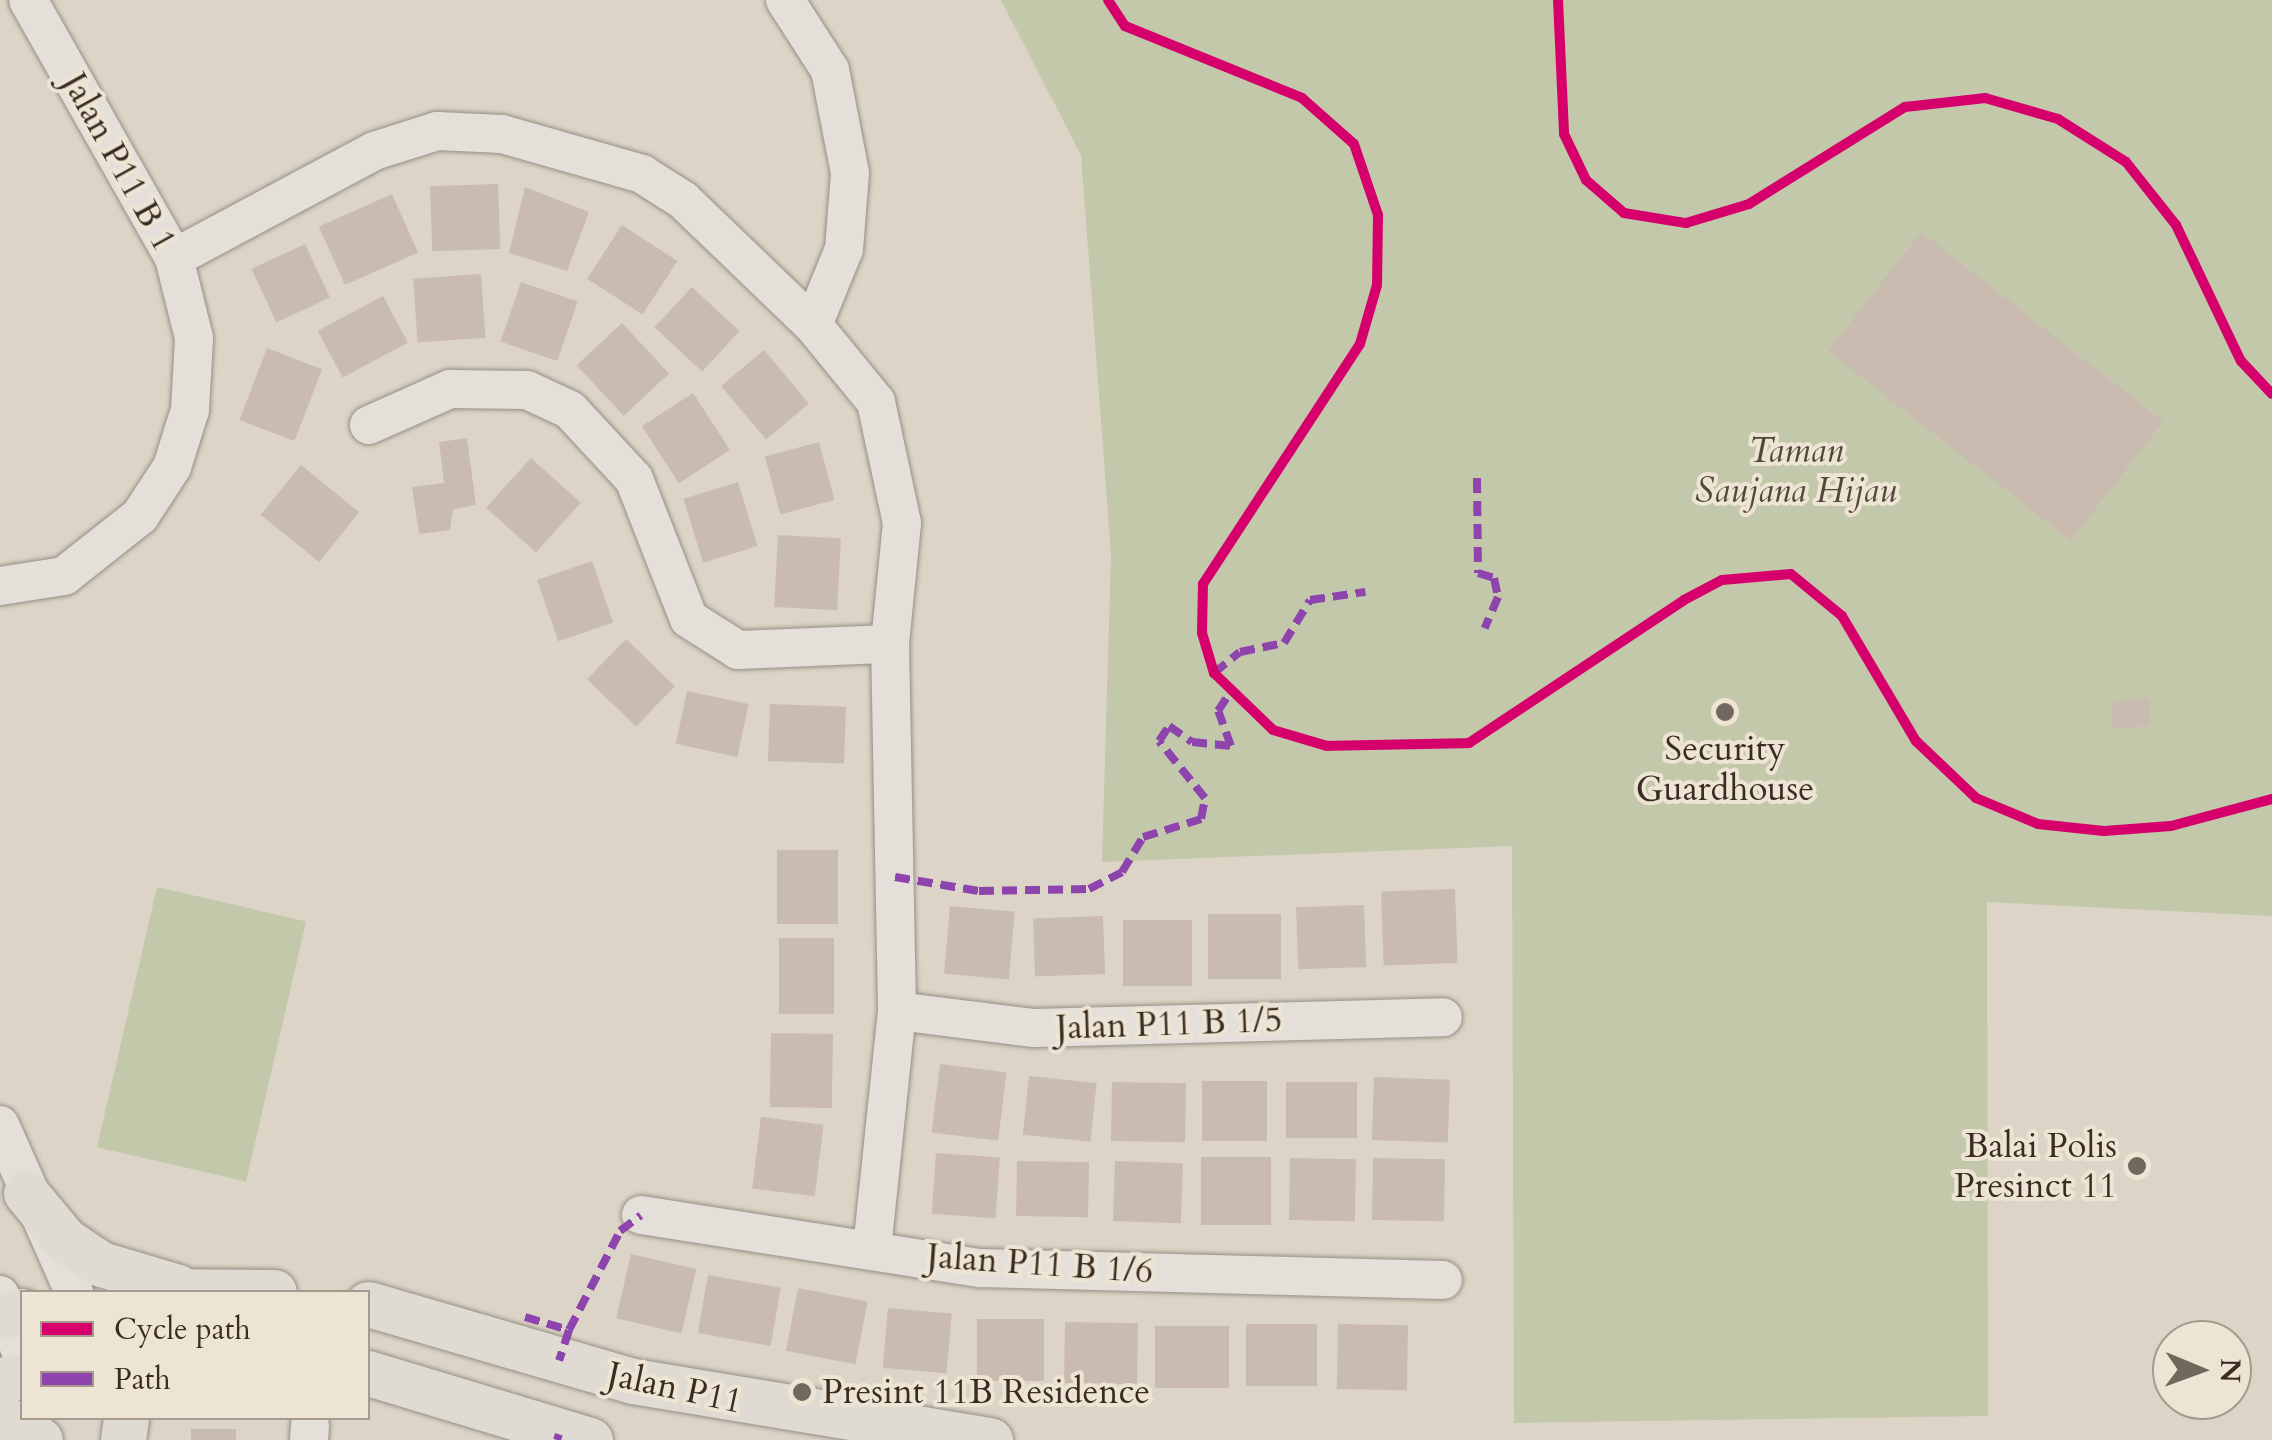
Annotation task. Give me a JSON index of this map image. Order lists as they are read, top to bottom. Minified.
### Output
{"streets":{"main road":["Jalan P11"],"street":["Jalan P11 B 1","Jalan P11 B 1/5","Jalan P11 B 1/6"]},"parks":["Taman Saujana Hijau"],"places":["Security Guardhouse","Balai Polis Presinct 11","Presint 11B Residence"],"legend":["Cycle path","Path"],"north":"right"}
